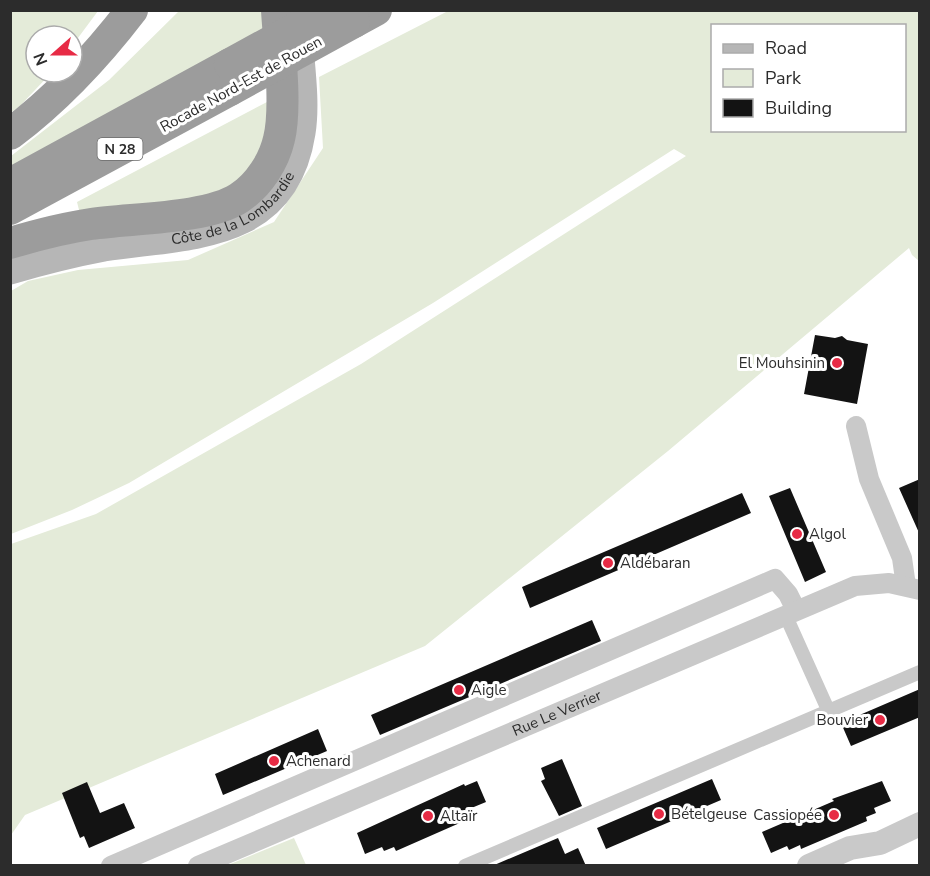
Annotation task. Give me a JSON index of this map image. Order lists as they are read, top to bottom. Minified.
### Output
{"streets":{"highway":["Rocade Nord-Est de Rouen","N 28"],"main road":["Côte de la Lombardie"],"street":["Rue Le Verrier"]},"places":["El Mouhsinin","Algol","Aldébaran","Aigle","Bouvier","Achenard","Bételgeuse","Cassiopée","Altaïr"],"legend":["Road","Park","Building"],"north":"left"}
